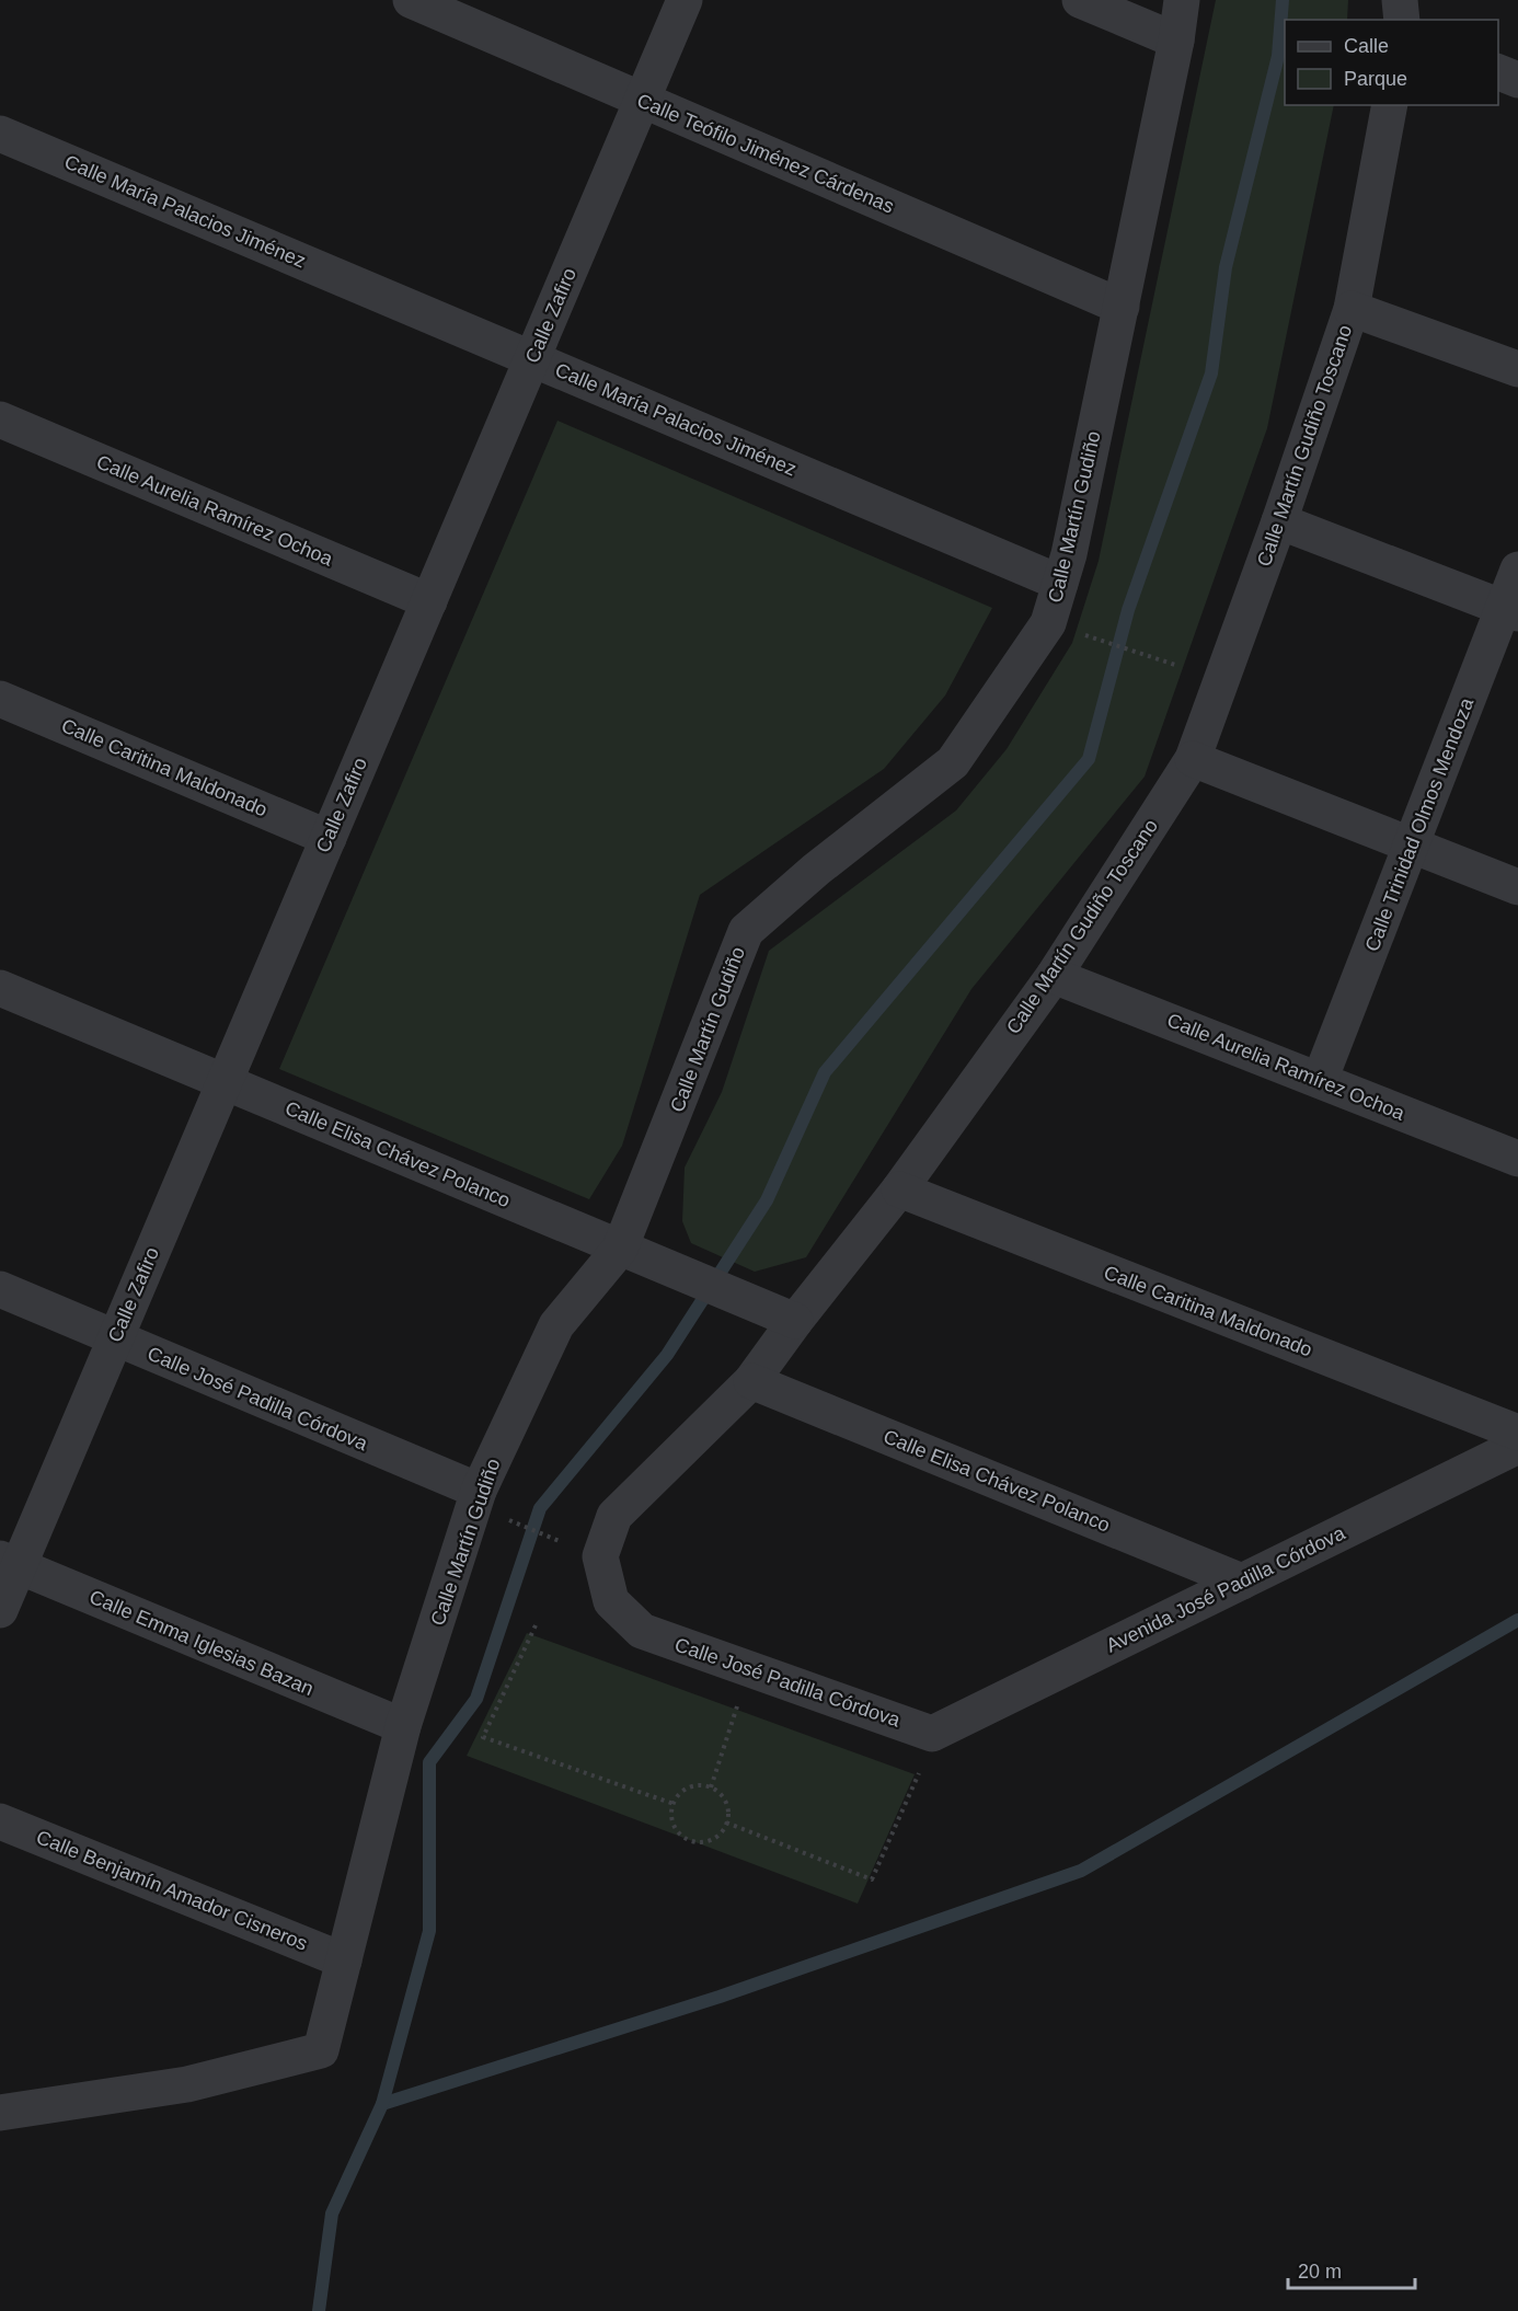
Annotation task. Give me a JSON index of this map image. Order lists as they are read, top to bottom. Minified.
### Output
{"streets":{"street":["Calle Teófilo Jiménez Cárdenas","Calle María Palacios Jiménez","Calle Zafiro","Calle Martín Gudiño Toscano","Calle Aurelia Ramírez Ochoa","Calle Martín Gudiño","Calle Caritina Maldonado","Calle Trinidad Olmos Mendoza","Calle Elisa Chávez Polanco","Calle José Padilla Córdova","Avenida José Padilla Córdova","Calle Emma Iglesias Bazan","Calle Benjamín Amador Cisneros"]},"crossings":[["Calle Teófilo Jiménez Cárdenas","Calle Zafiro"],["Calle Teófilo Jiménez Cárdenas","Calle Martín Gudiño"],["Calle María Palacios Jiménez","Calle Zafiro"],["Calle María Palacios Jiménez","Calle Martín Gudiño"],["Calle Zafiro","Calle Aurelia Ramírez Ochoa"],["Calle Zafiro","Calle Caritina Maldonado"],["Calle Zafiro","Calle Elisa Chávez Polanco"],["Calle Zafiro","Calle José Padilla Córdova"],["Calle Zafiro","Calle Emma Iglesias Bazan"],["Calle Martín Gudiño Toscano","Calle Aurelia Ramírez Ochoa"],["Calle Martín Gudiño Toscano","Calle Caritina Maldonado"],["Calle Martín Gudiño Toscano","Calle Elisa Chávez Polanco"],["Calle Martín Gudiño Toscano","Calle José Padilla Córdova"],["Calle Aurelia Ramírez Ochoa","Calle Trinidad Olmos Mendoza"],["Calle Martín Gudiño","Calle Elisa Chávez Polanco"],["Calle Martín Gudiño","Calle José Padilla Córdova"],["Calle Martín Gudiño","Calle Emma Iglesias Bazan"],["Calle Martín Gudiño","Calle Benjamín Amador Cisneros"],["Calle Elisa Chávez Polanco","Avenida José Padilla Córdova"],["Calle José Padilla Córdova","Avenida José Padilla Córdova"]],"legend":["Calle","Parque"],"scale_bar":"20 m"}
